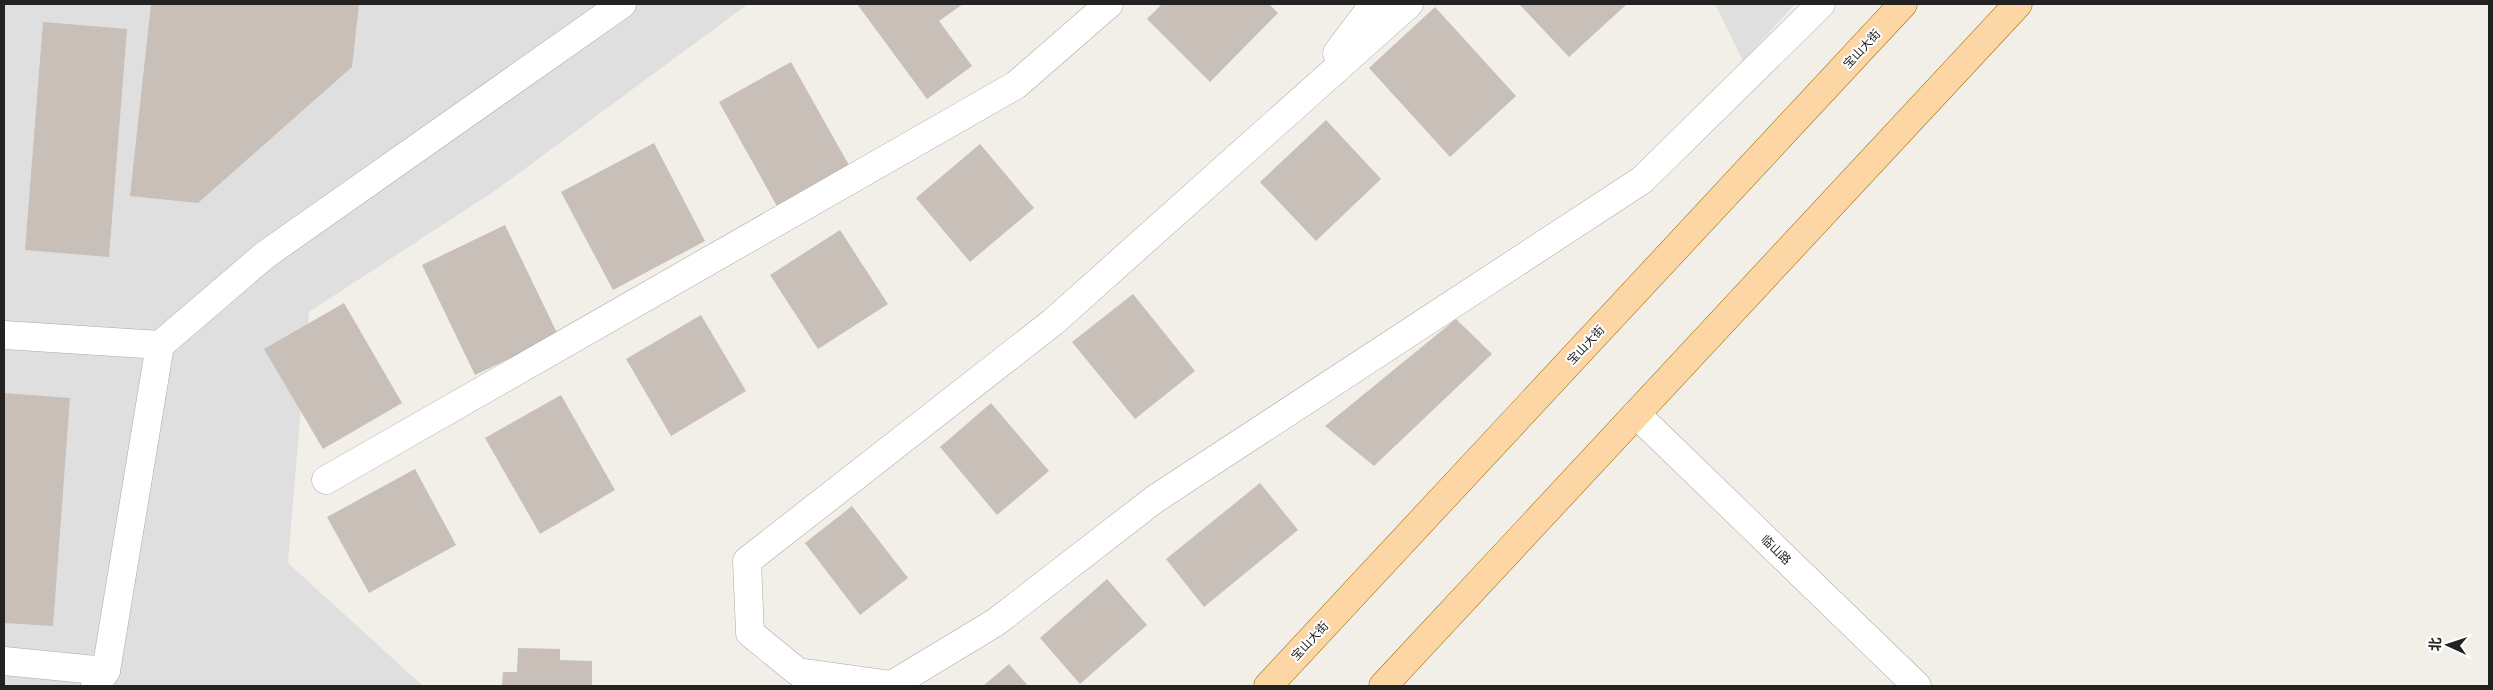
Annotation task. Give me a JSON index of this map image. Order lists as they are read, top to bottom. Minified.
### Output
{"streets":{"main road":["宝山大街"],"street":["临山路"]},"north":"left"}
